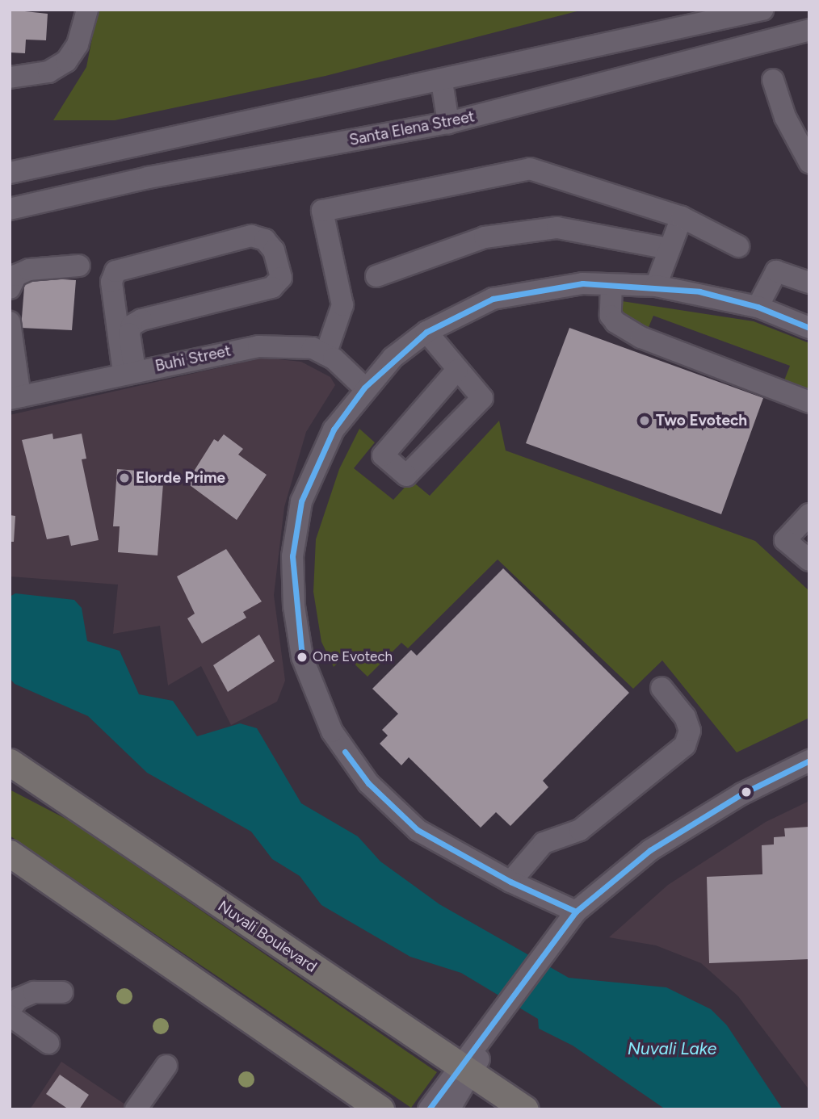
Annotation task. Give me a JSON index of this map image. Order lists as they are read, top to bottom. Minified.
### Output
{"streets":{"main road":["Nuvali Boulevard"],"street":["Santa Elena Street","Buhi Street"]},"water":["Nuvali Lake"],"places":["Two Evotech","Elorde Prime","One Evotech"]}
